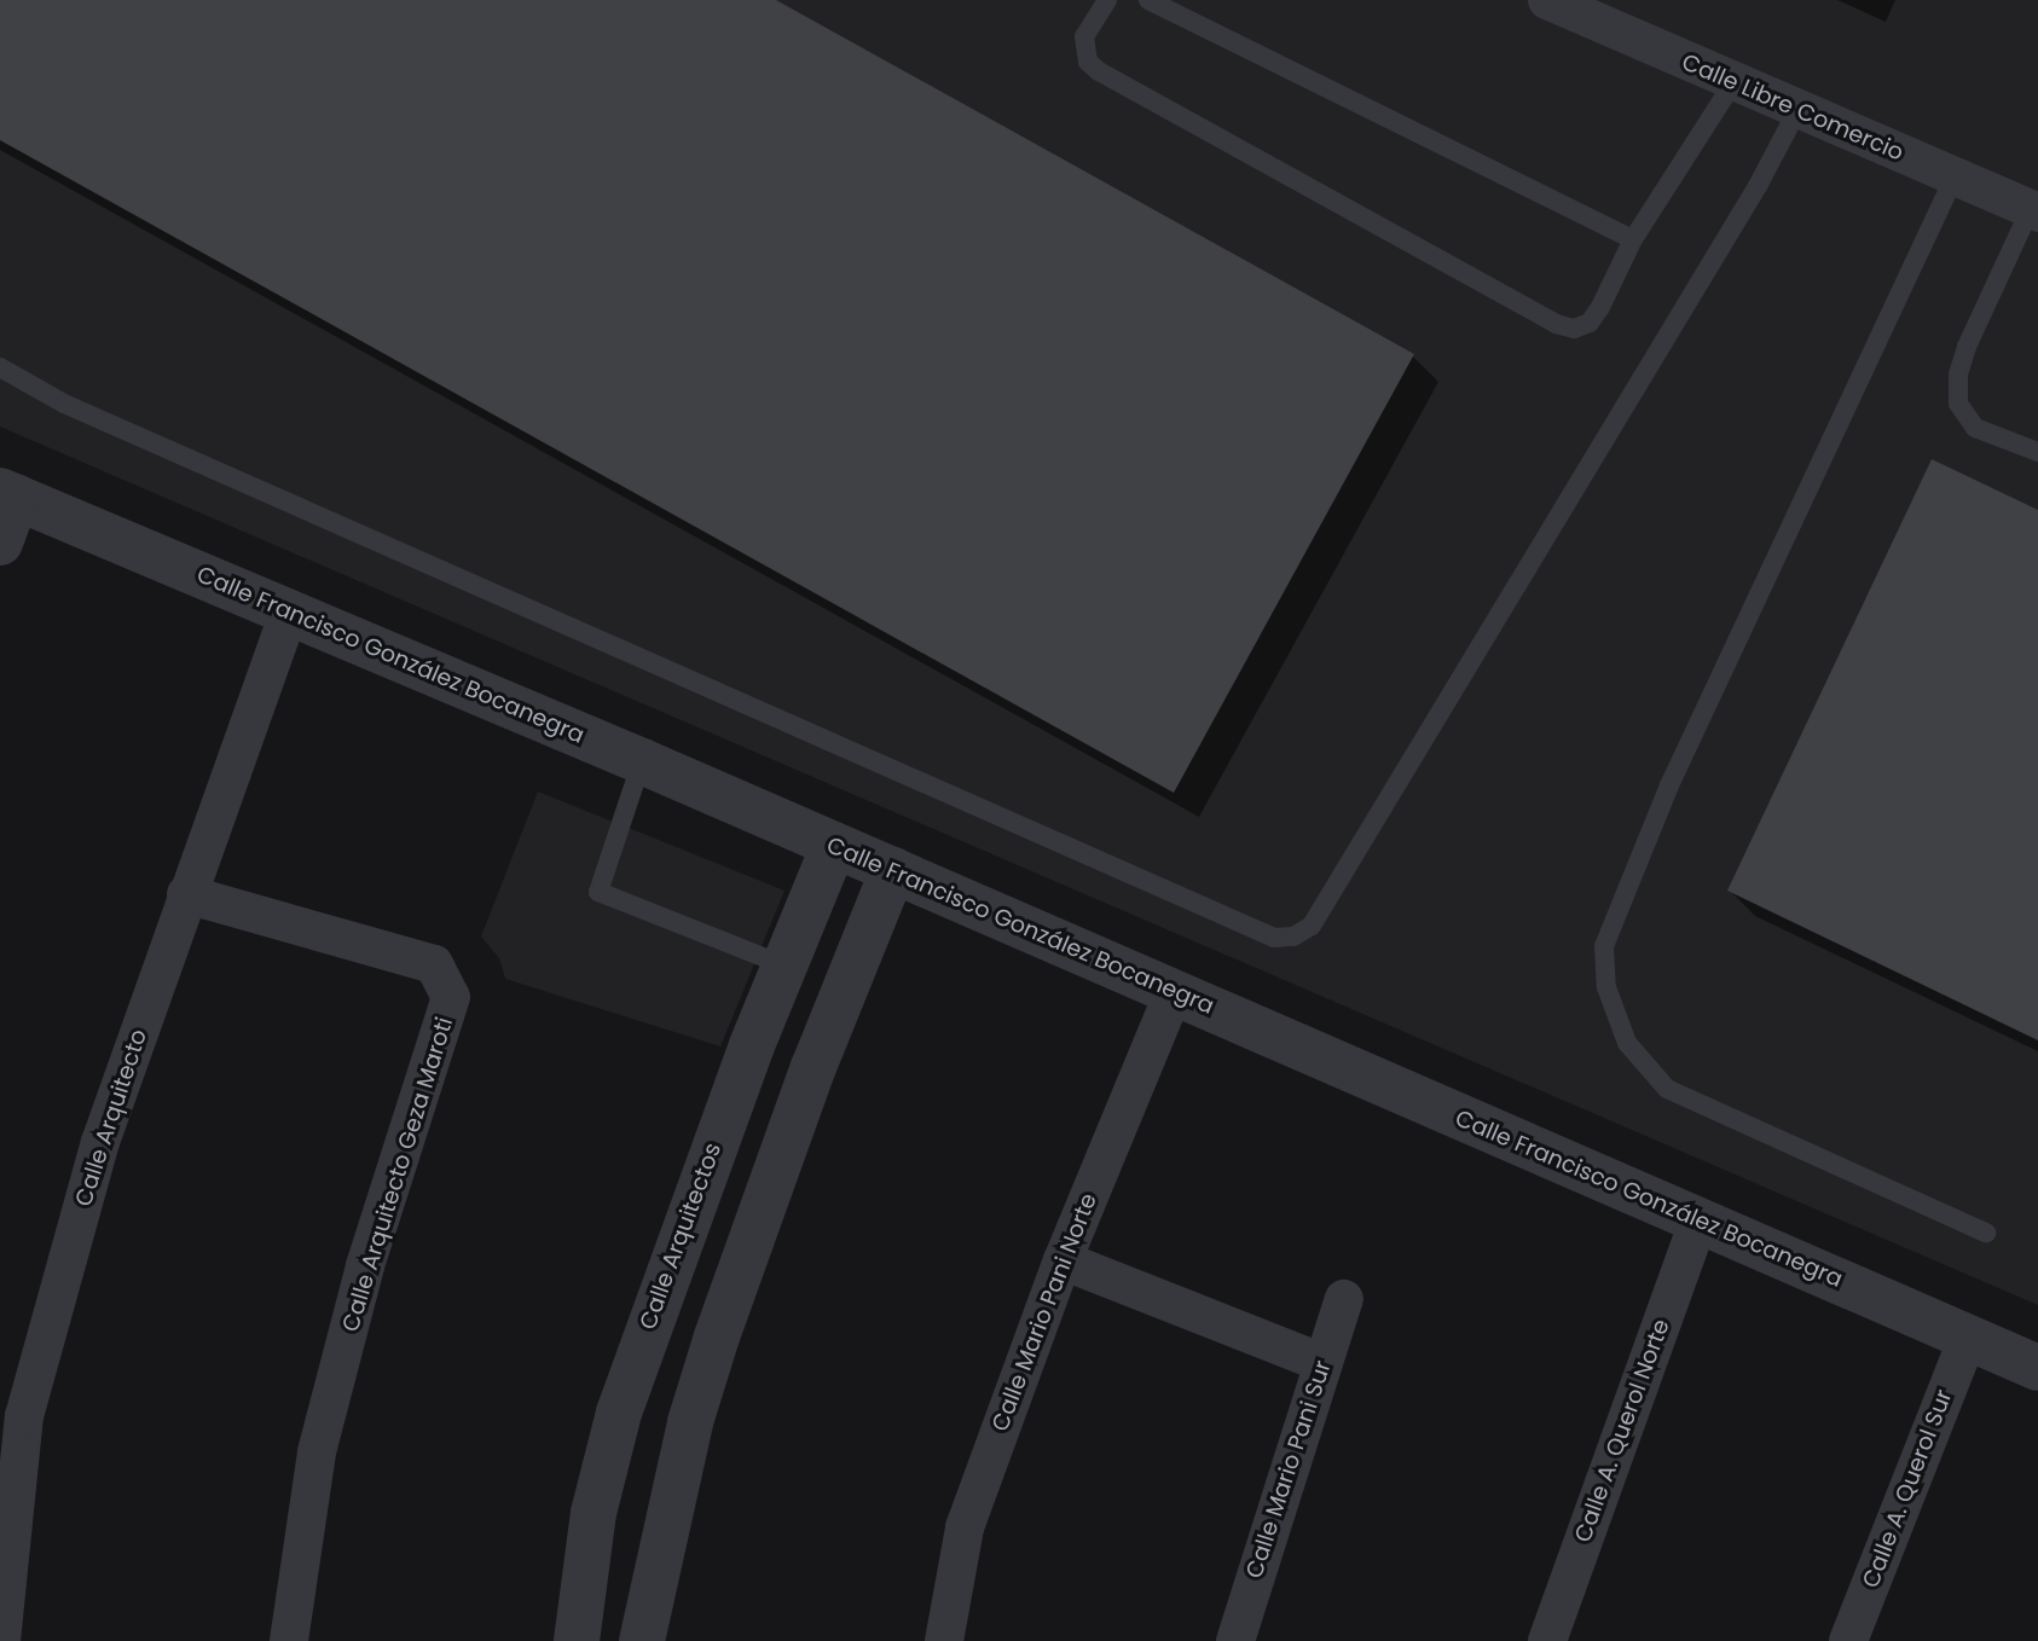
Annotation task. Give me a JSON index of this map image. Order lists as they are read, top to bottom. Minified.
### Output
{"streets":{"street":["Calle Libre Comercio","Calle Francisco González Bocanegra","Calle Arquitecto","Calle Arquitecto Geza Maroti","Calle Arquitectos","Calle Mario Pani Norte","Calle A. Querol Norte","Calle Mario Pani Sur","Calle A. Querol Sur"]},"crossings":[["Calle Francisco González Bocanegra","Calle Arquitecto"],["Calle Francisco González Bocanegra","Calle Arquitectos"],["Calle Francisco González Bocanegra","Calle Mario Pani Norte"],["Calle Francisco González Bocanegra","Calle A. Querol Norte"],["Calle Francisco González Bocanegra","Calle A. Querol Sur"],["Calle Arquitecto","Calle Arquitecto Geza Maroti"]]}
